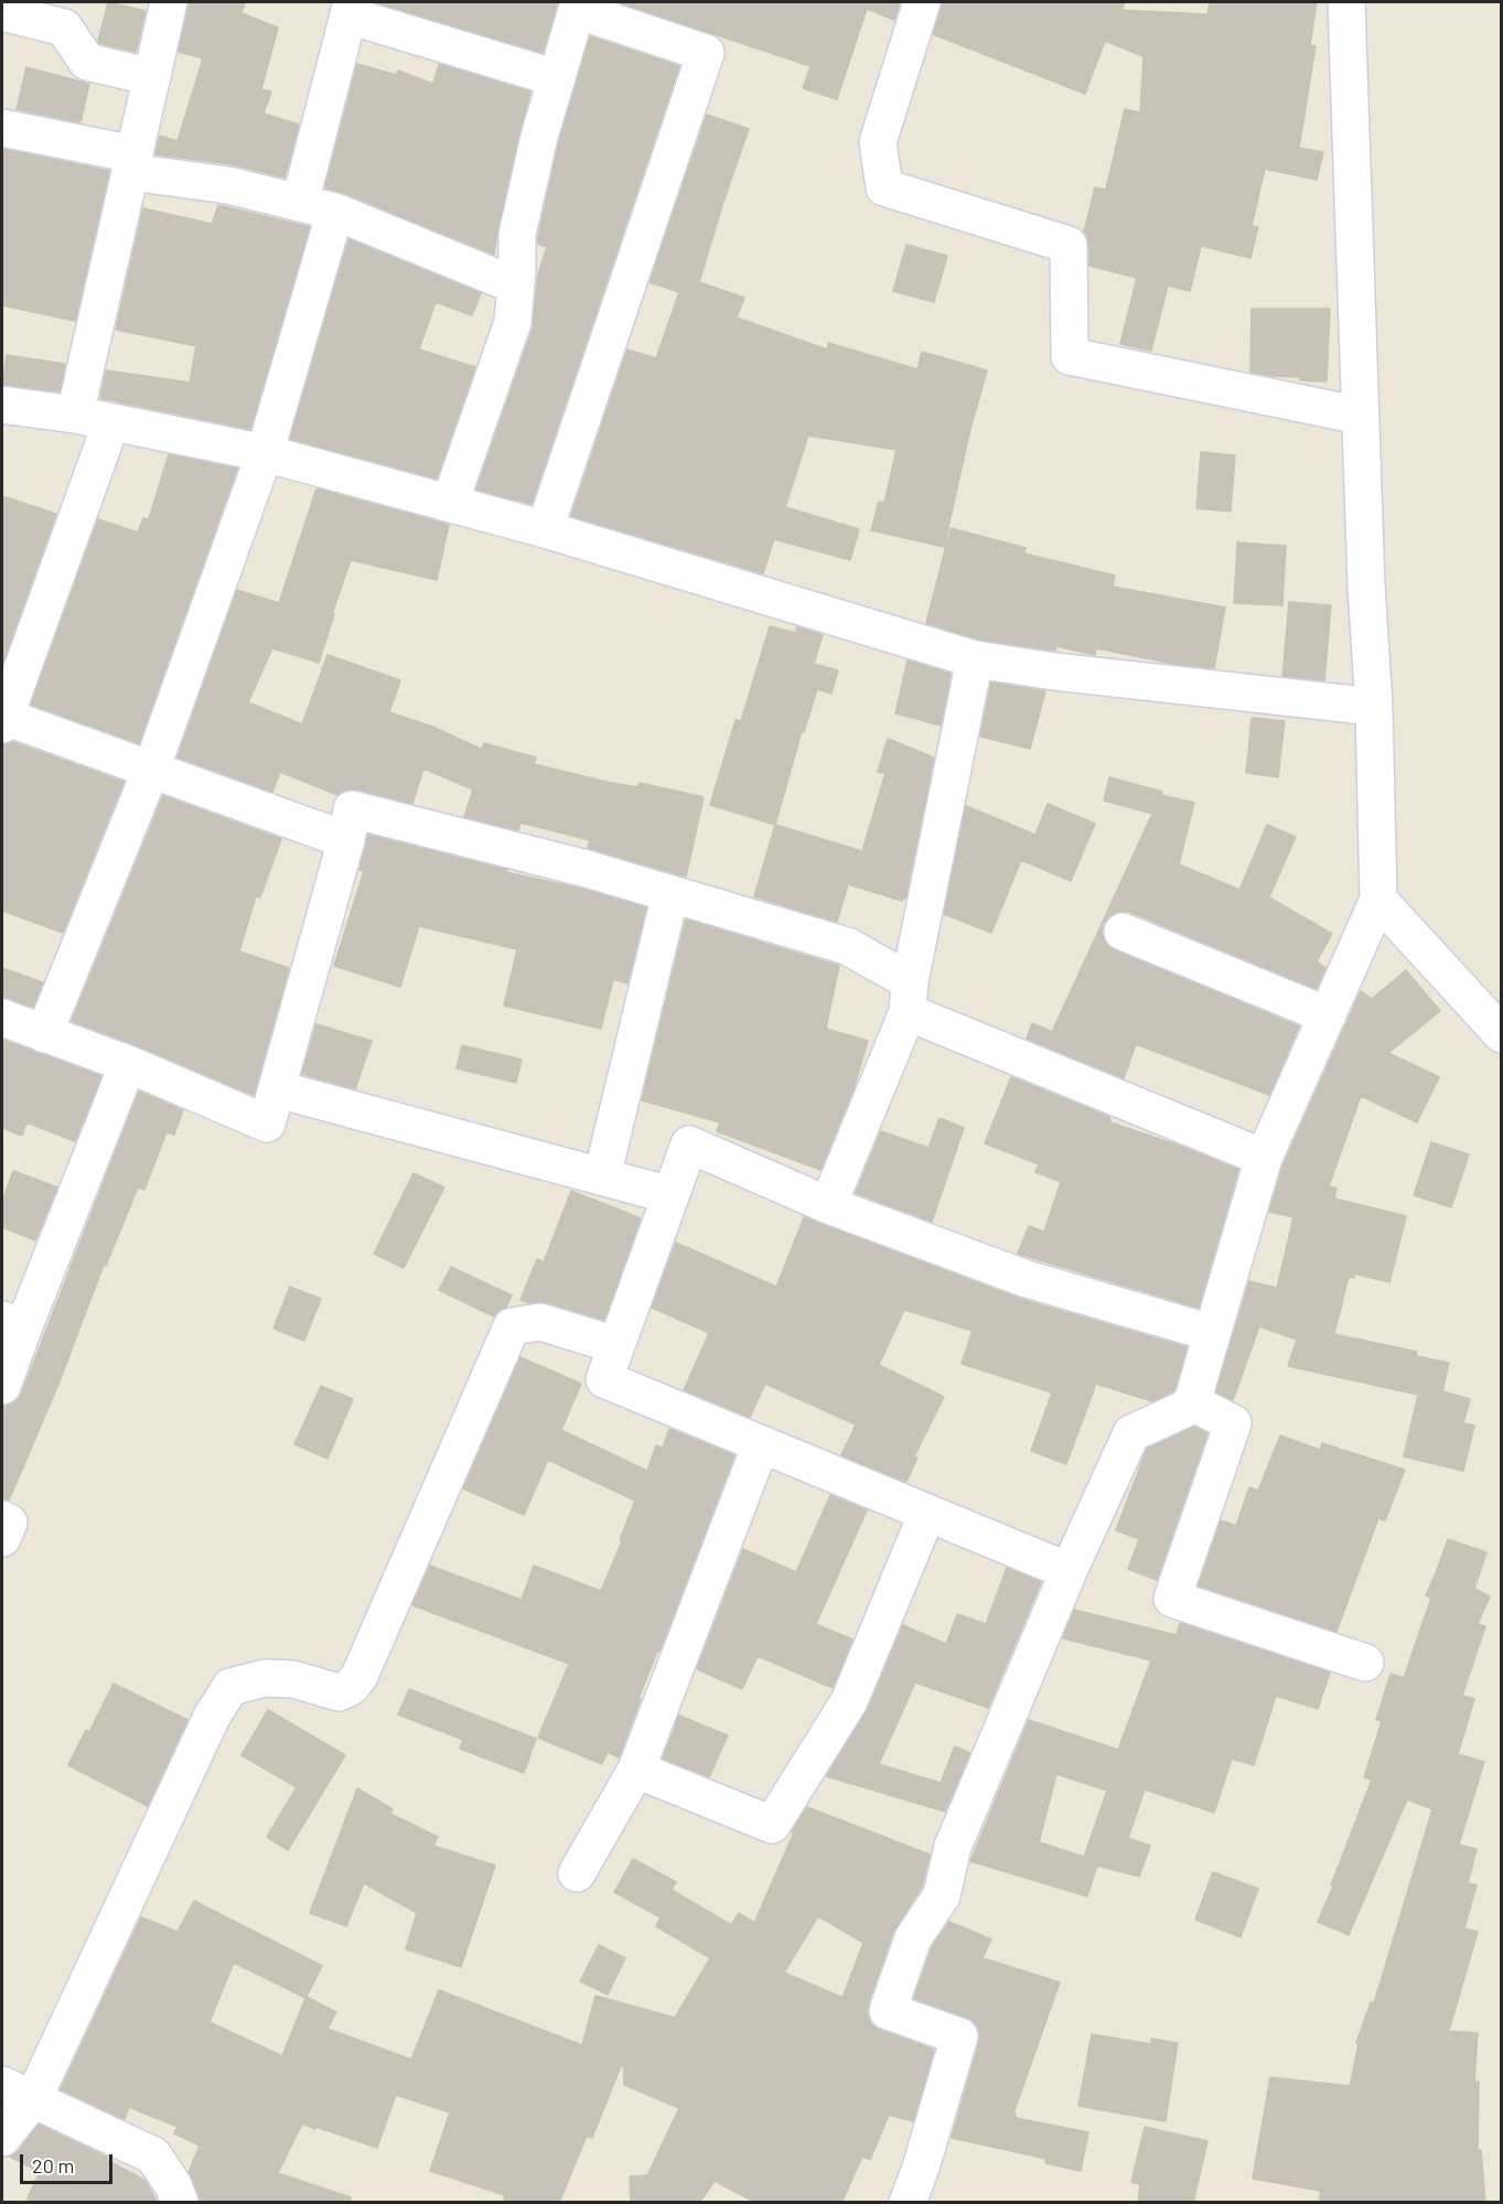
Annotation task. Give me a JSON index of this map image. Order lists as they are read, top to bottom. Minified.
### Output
{"scale_bar":"20 m"}
